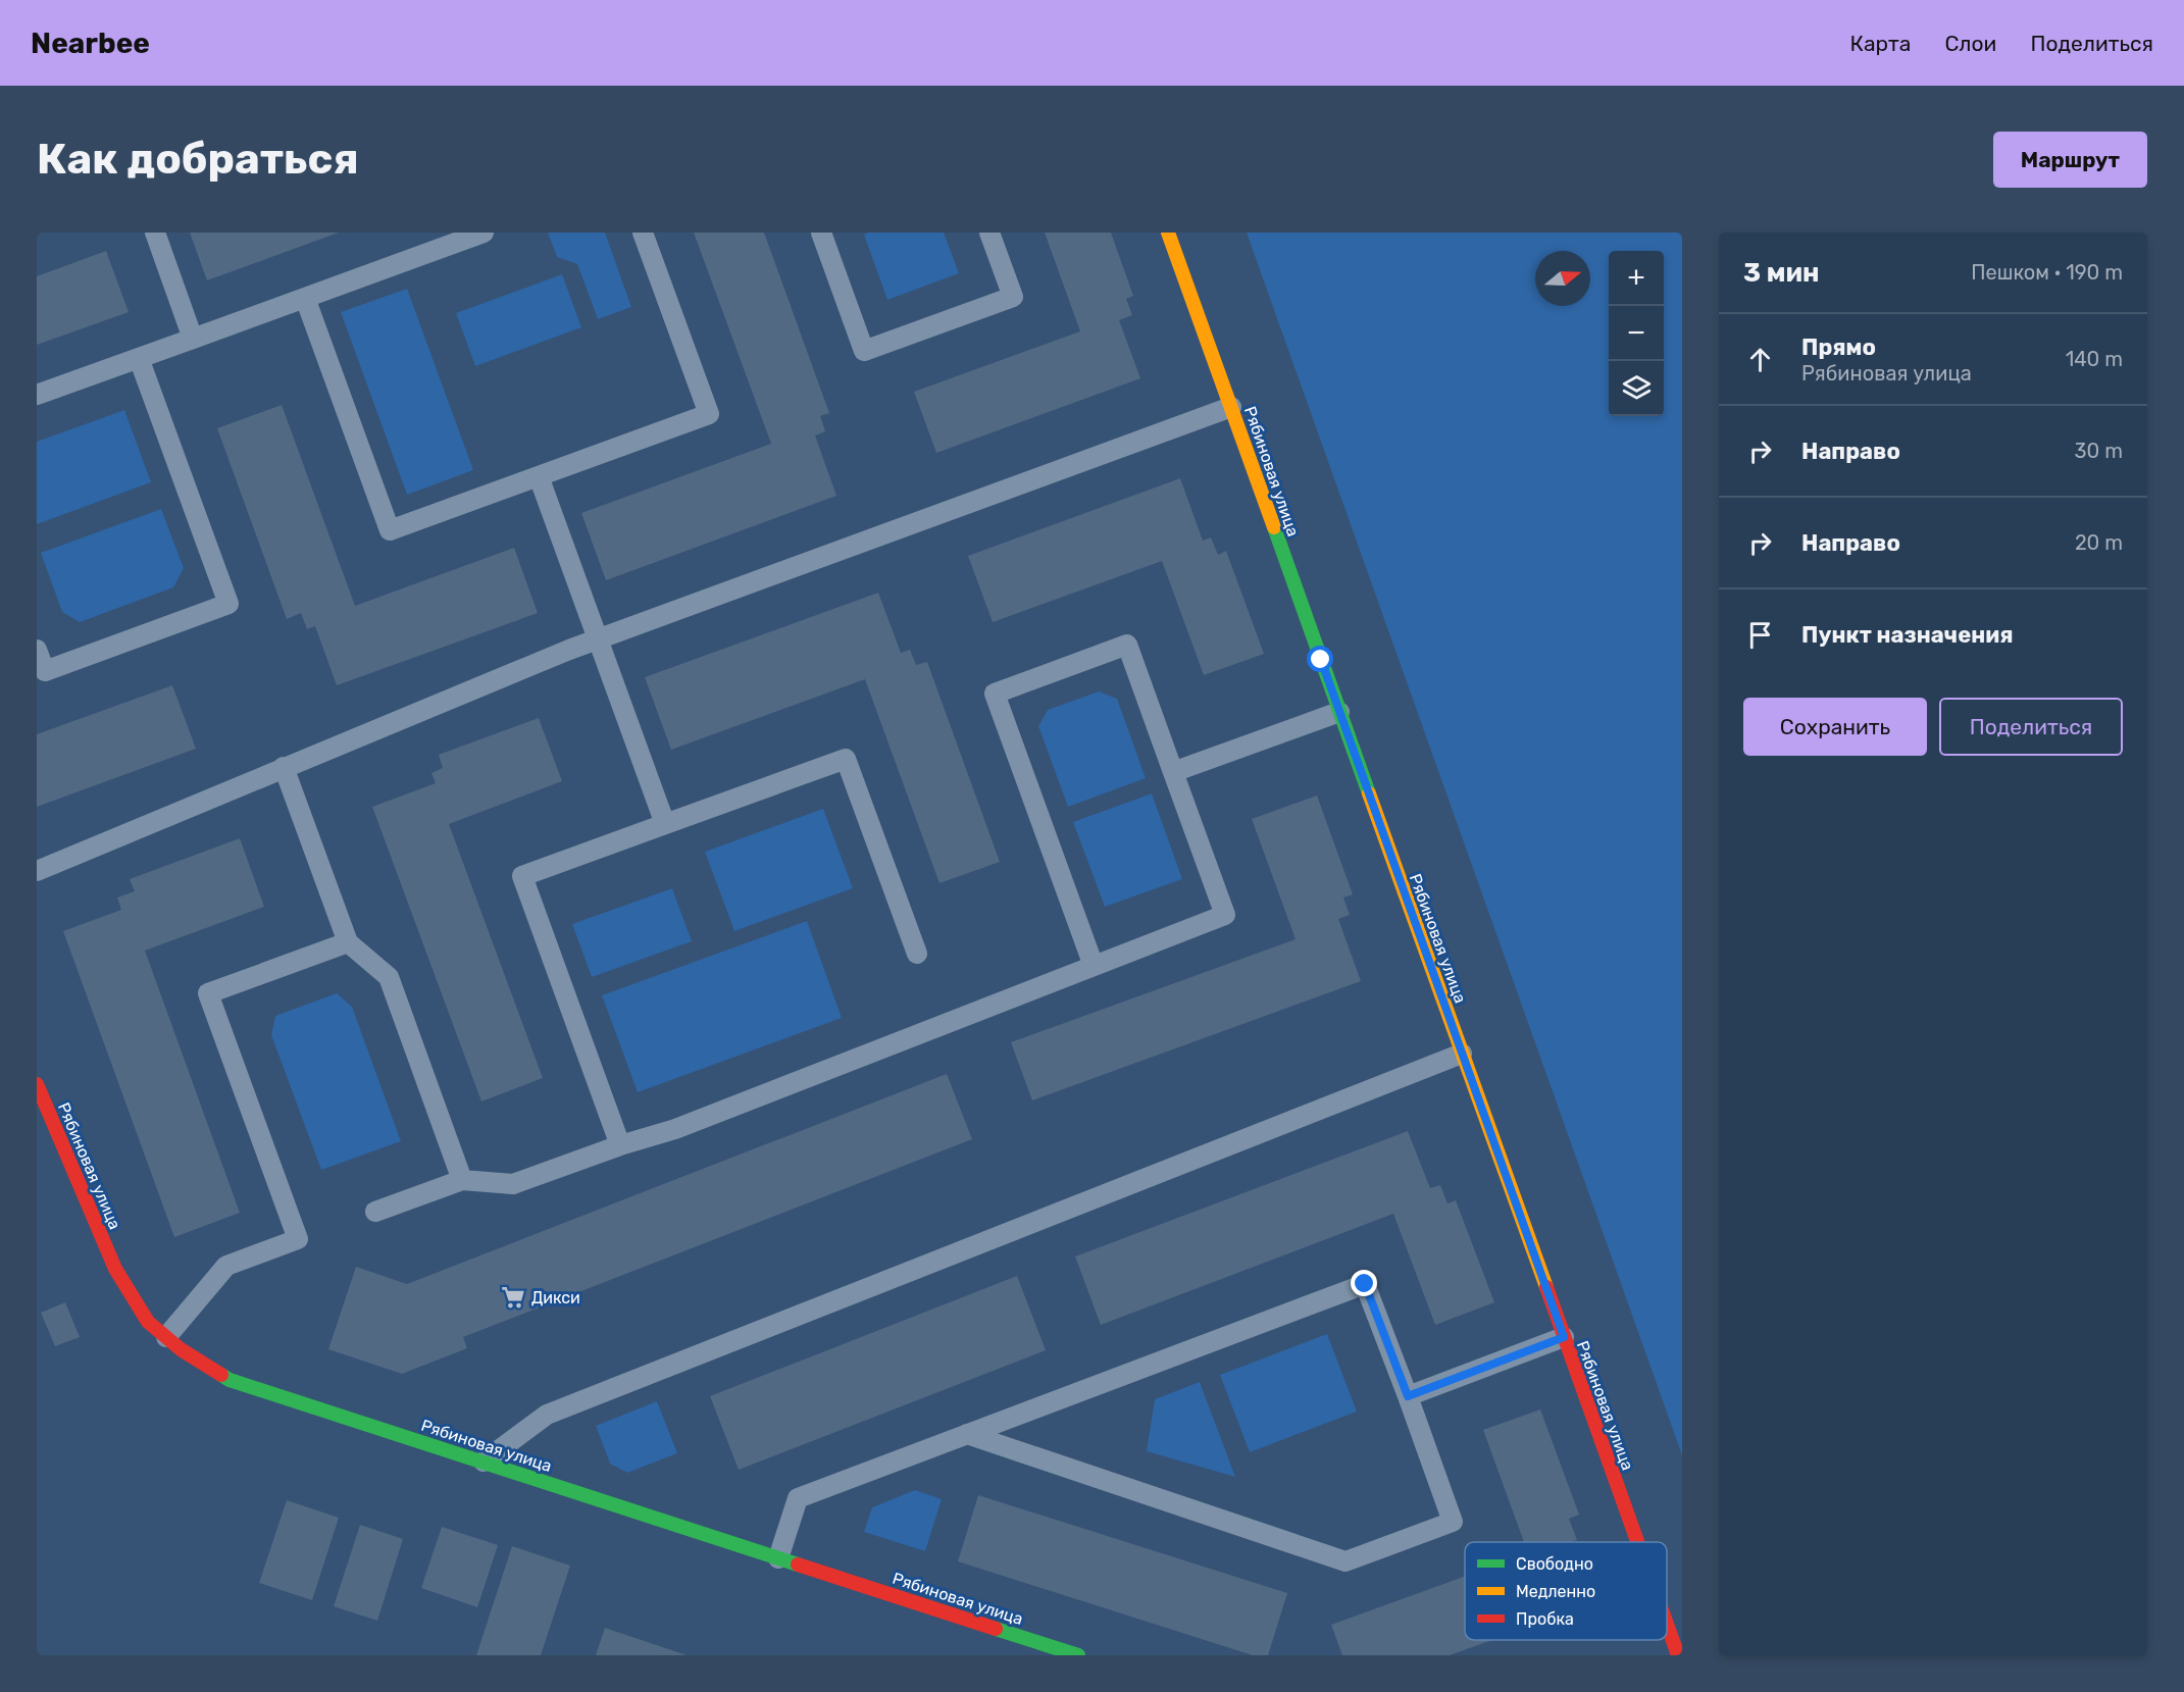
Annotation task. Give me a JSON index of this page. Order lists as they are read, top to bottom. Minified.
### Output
{"streets":{"street":["Рябиновая улица"]},"places":{"supermarket":["Дикси"]},"legend":["Свободно","Медленно","Пробка"],"north":"right","page":{"header":"Nearbee","nav":["Карта","Слои","Поделиться"],"buttons":["Маршрут",["Сохранить","Поделиться"]],"title":"Как добраться","heading":["3 мин","Пешком · 190 m"],"map_buttons":["+","−"],"list":[["Прямо","Рябиновая улица","140 m"],["Направо","30 m"],["Направо","20 m"],"Пункт назначения"]}}
